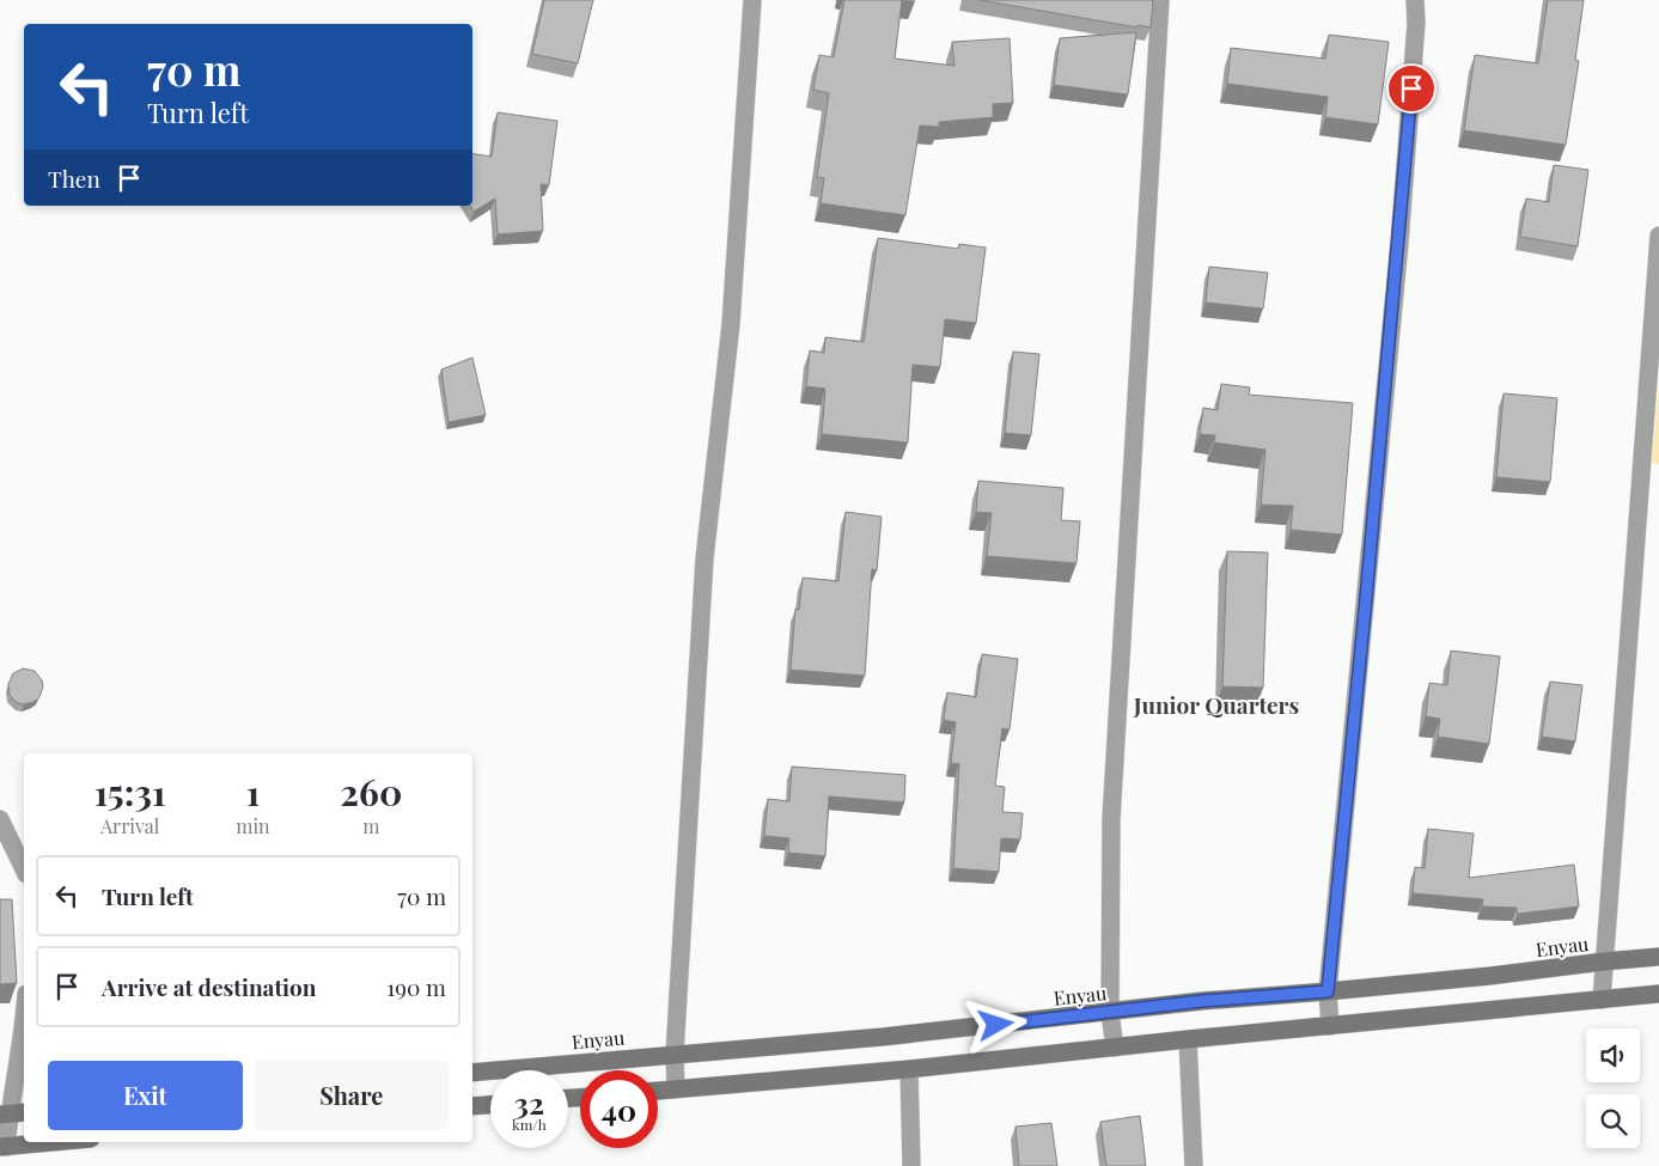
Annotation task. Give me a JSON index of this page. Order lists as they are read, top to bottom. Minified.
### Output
{"streets":{"street":["Enyau"]},"districts":["Junior Quarters"],"page":{"turn":["70 m","Turn left"],"then":"Then","eta":["15:31","Arrival","1","min","260","m"],"list":[{"name":"Turn left","value":"70 m"},{"name":"Arrive at destination","value":"190 m"}],"buttons":["Exit","Share"],"speed":"32 km/h","limit":"40"}}
